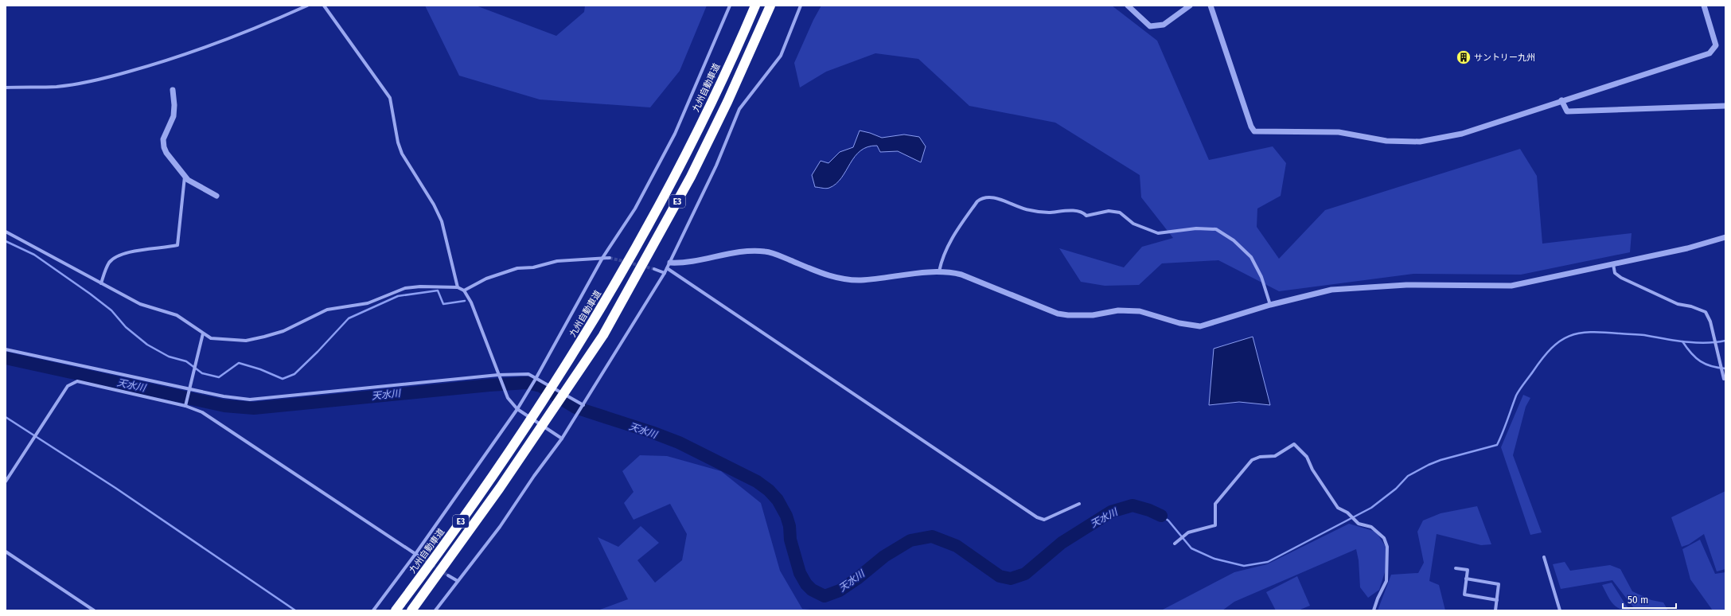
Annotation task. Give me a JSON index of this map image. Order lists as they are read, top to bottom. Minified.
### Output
{"streets":{"highway":["九州自動車道","E3"]},"water":["天水川"],"places":{"building":["サントリー九州"]},"scale_bar":"50 m"}
